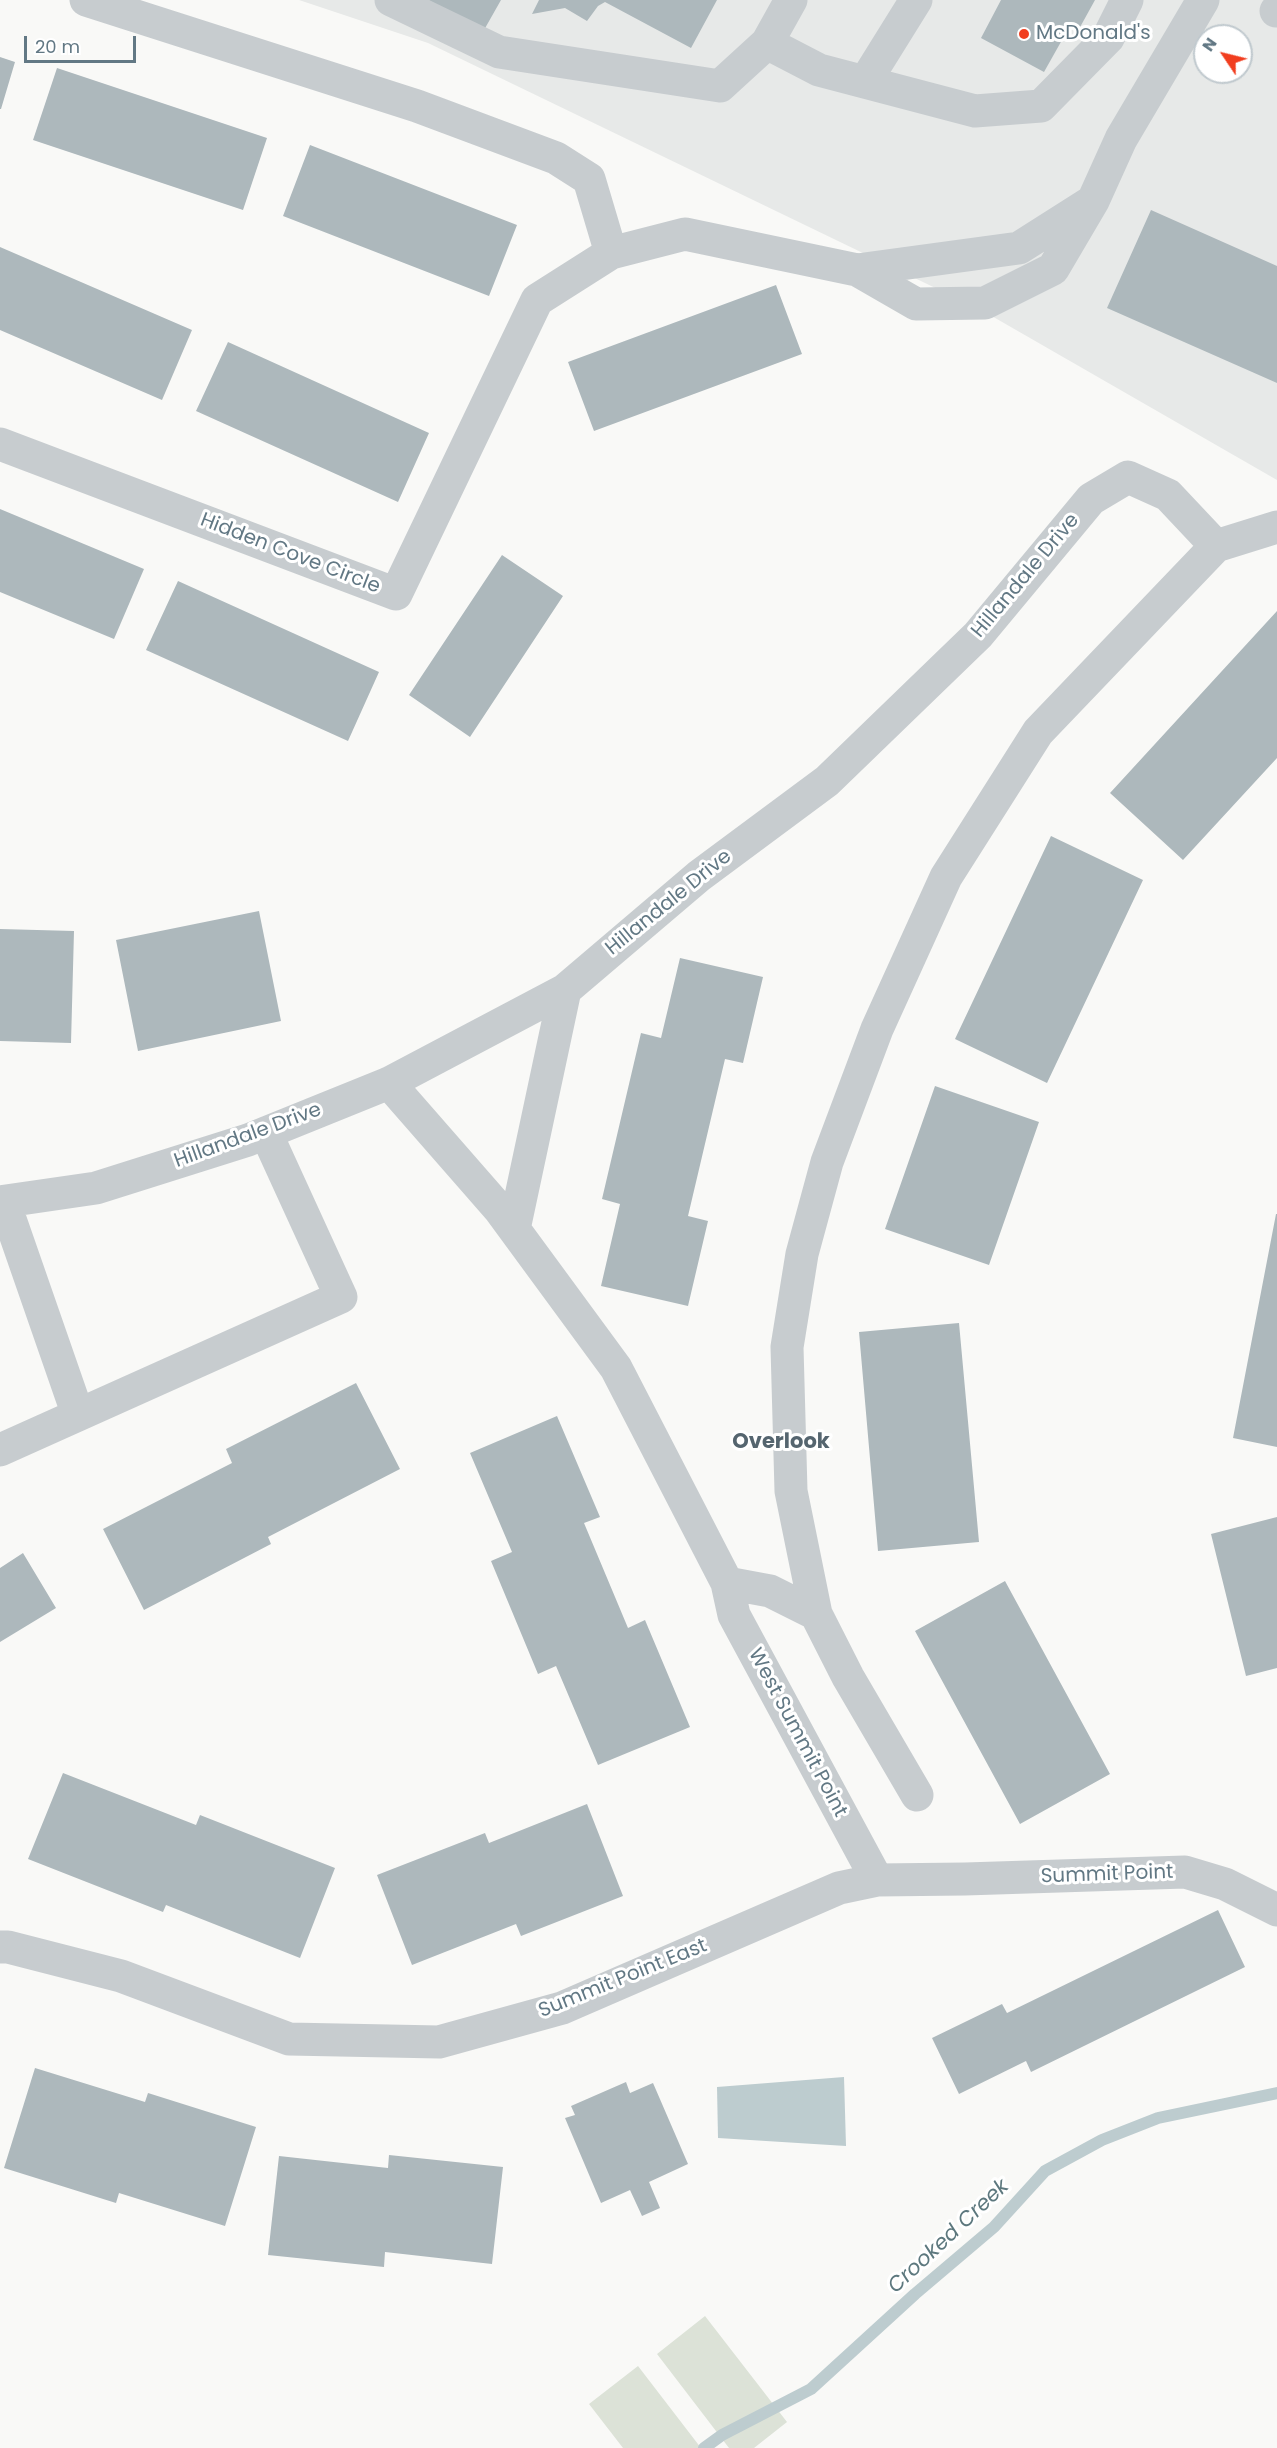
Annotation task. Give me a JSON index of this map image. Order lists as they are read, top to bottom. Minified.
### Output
{"streets":{"street":["Hidden Cove Circle","Hillandale Drive","West Summit Point","Summit Point","Summit Point East"]},"crossings":[["Hillandale Drive","West Summit Point"],["West Summit Point","Summit Point East"],["Summit Point","Summit Point East"]],"districts":["Overlook"],"water":["Crooked Creek"],"places":["McDonald's"],"scale_bar":"20 m","north":"top left"}
